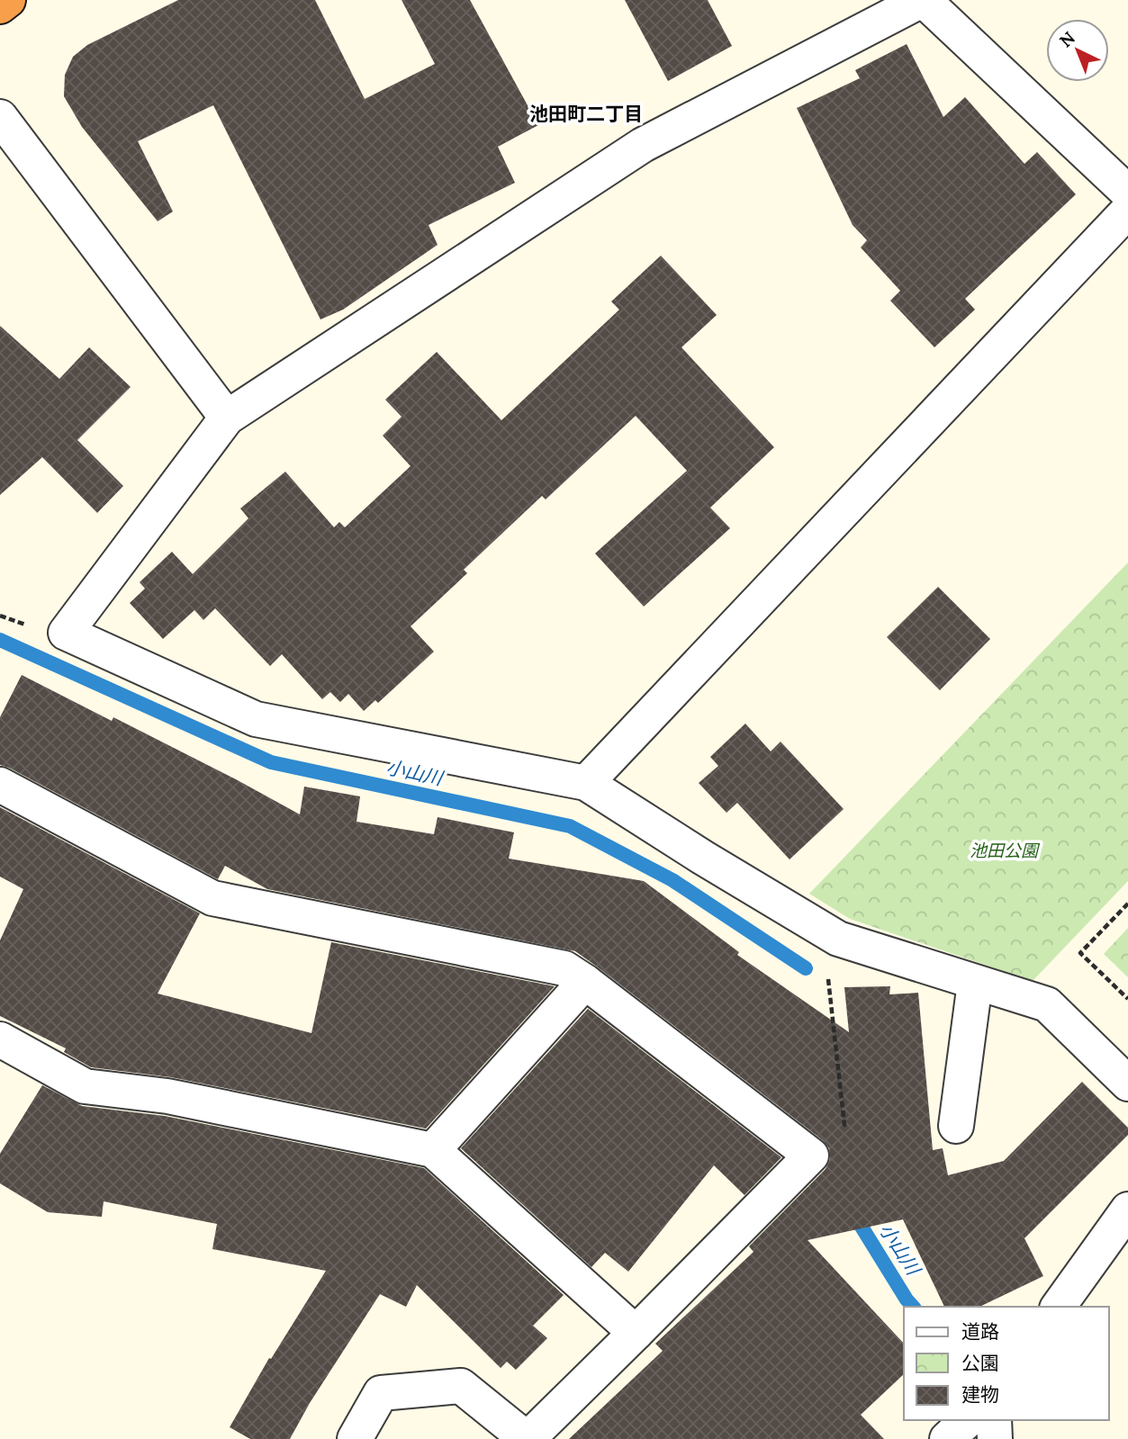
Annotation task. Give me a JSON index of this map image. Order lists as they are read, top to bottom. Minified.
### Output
{"districts":["池田町二丁目"],"water":["小山川"],"parks":["池田公園"],"legend":["道路","公園","建物"],"north":"top left"}
